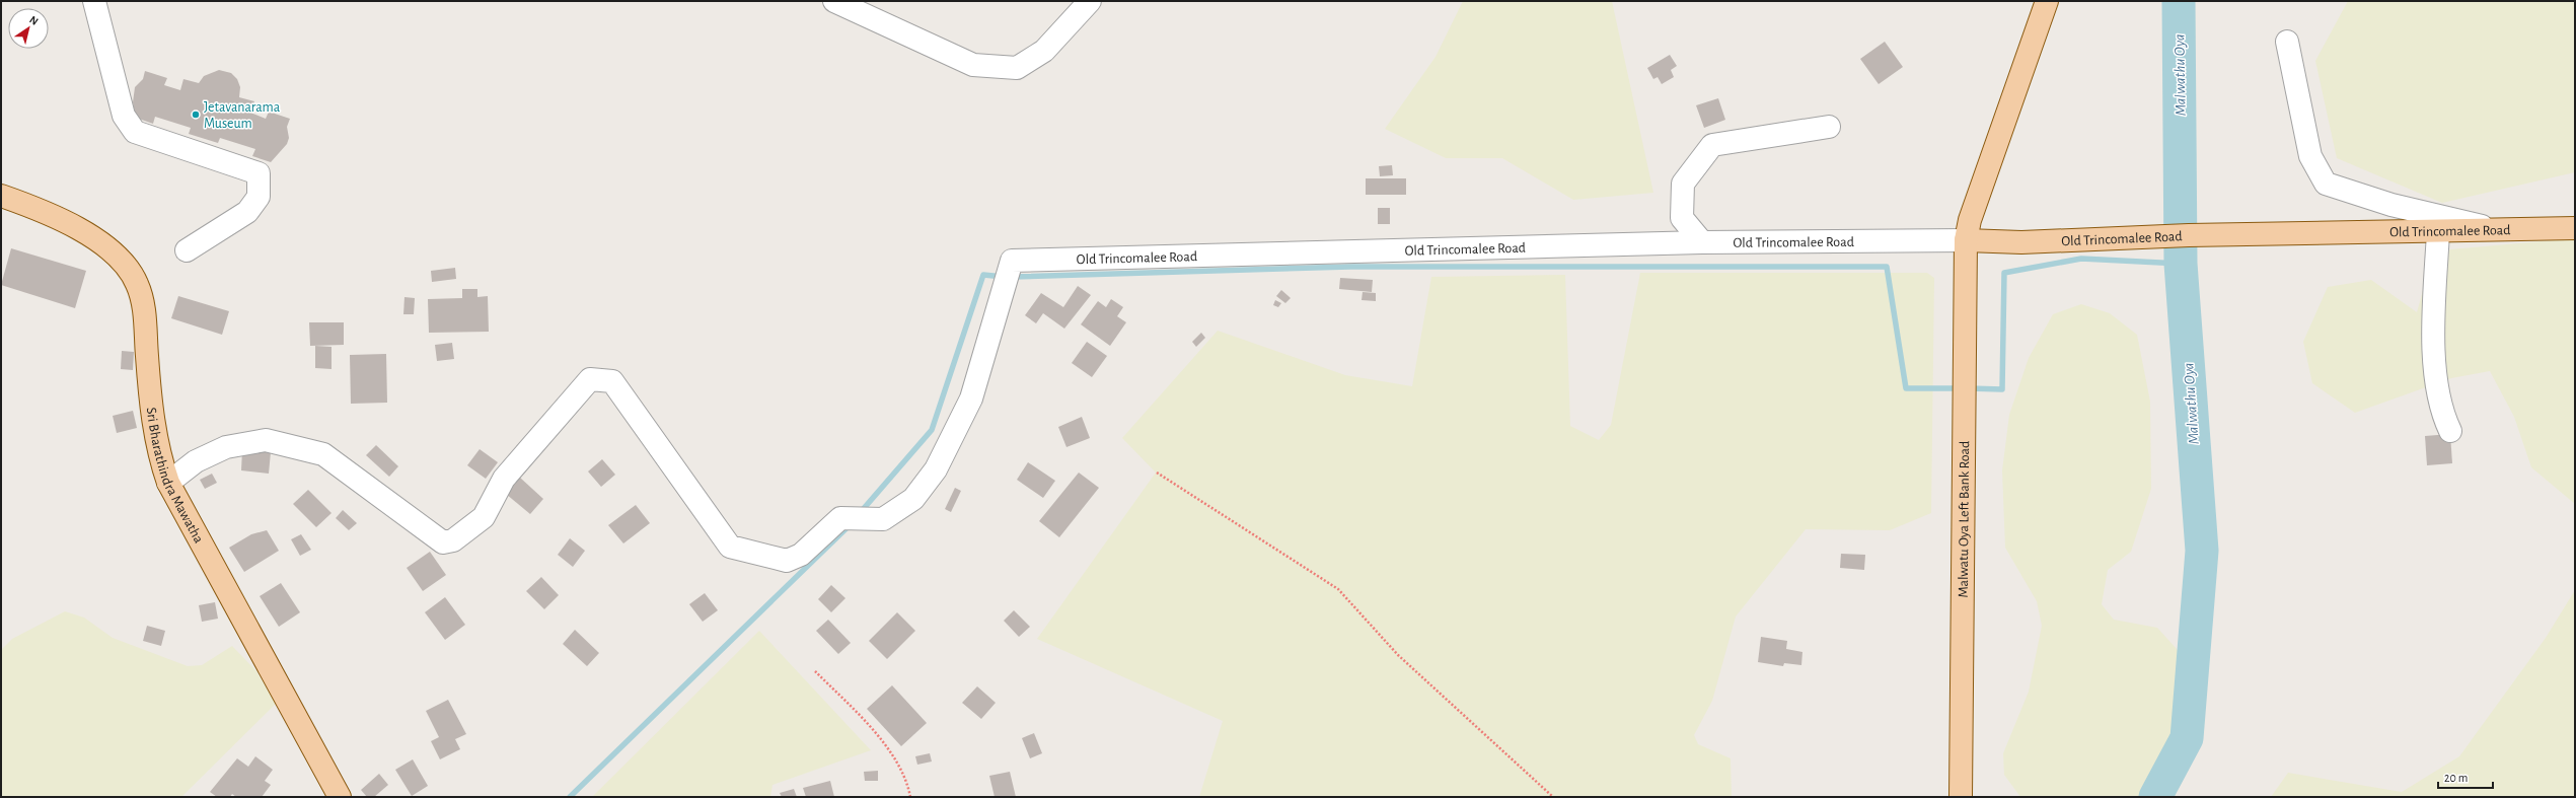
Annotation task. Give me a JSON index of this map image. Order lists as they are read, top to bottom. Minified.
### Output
{"streets":{"main road":["Old Trincomalee Road","Sri Bharathindra Mawatha","Malwatu Oya Left Bank Road"]},"crossings":[["Old Trincomalee Road","Sri Bharathindra Mawatha"],["Old Trincomalee Road","Malwatu Oya Left Bank Road"]],"water":["Malwathu Oya"],"places":["Jetavanarama Museum"],"scale_bar":"20 m","north":"top right"}
